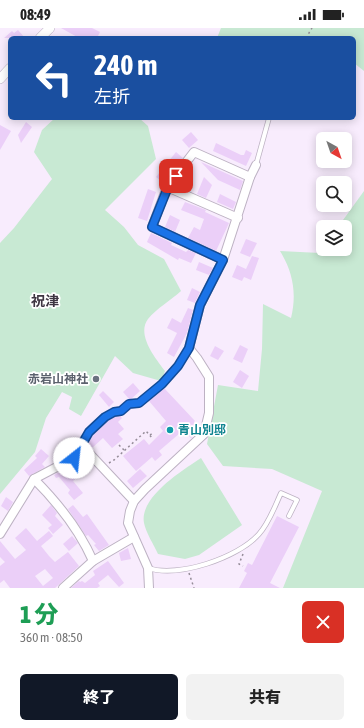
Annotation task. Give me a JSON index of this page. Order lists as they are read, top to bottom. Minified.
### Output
{"districts":["祝津"],"places":["赤岩山神社","青山別邸"],"north":"bottom right","page":{"status":"08:49","turn":["240 m","左折"],"heading":["1 分","360 m · 08:50"],"buttons":["終了","共有"]}}
